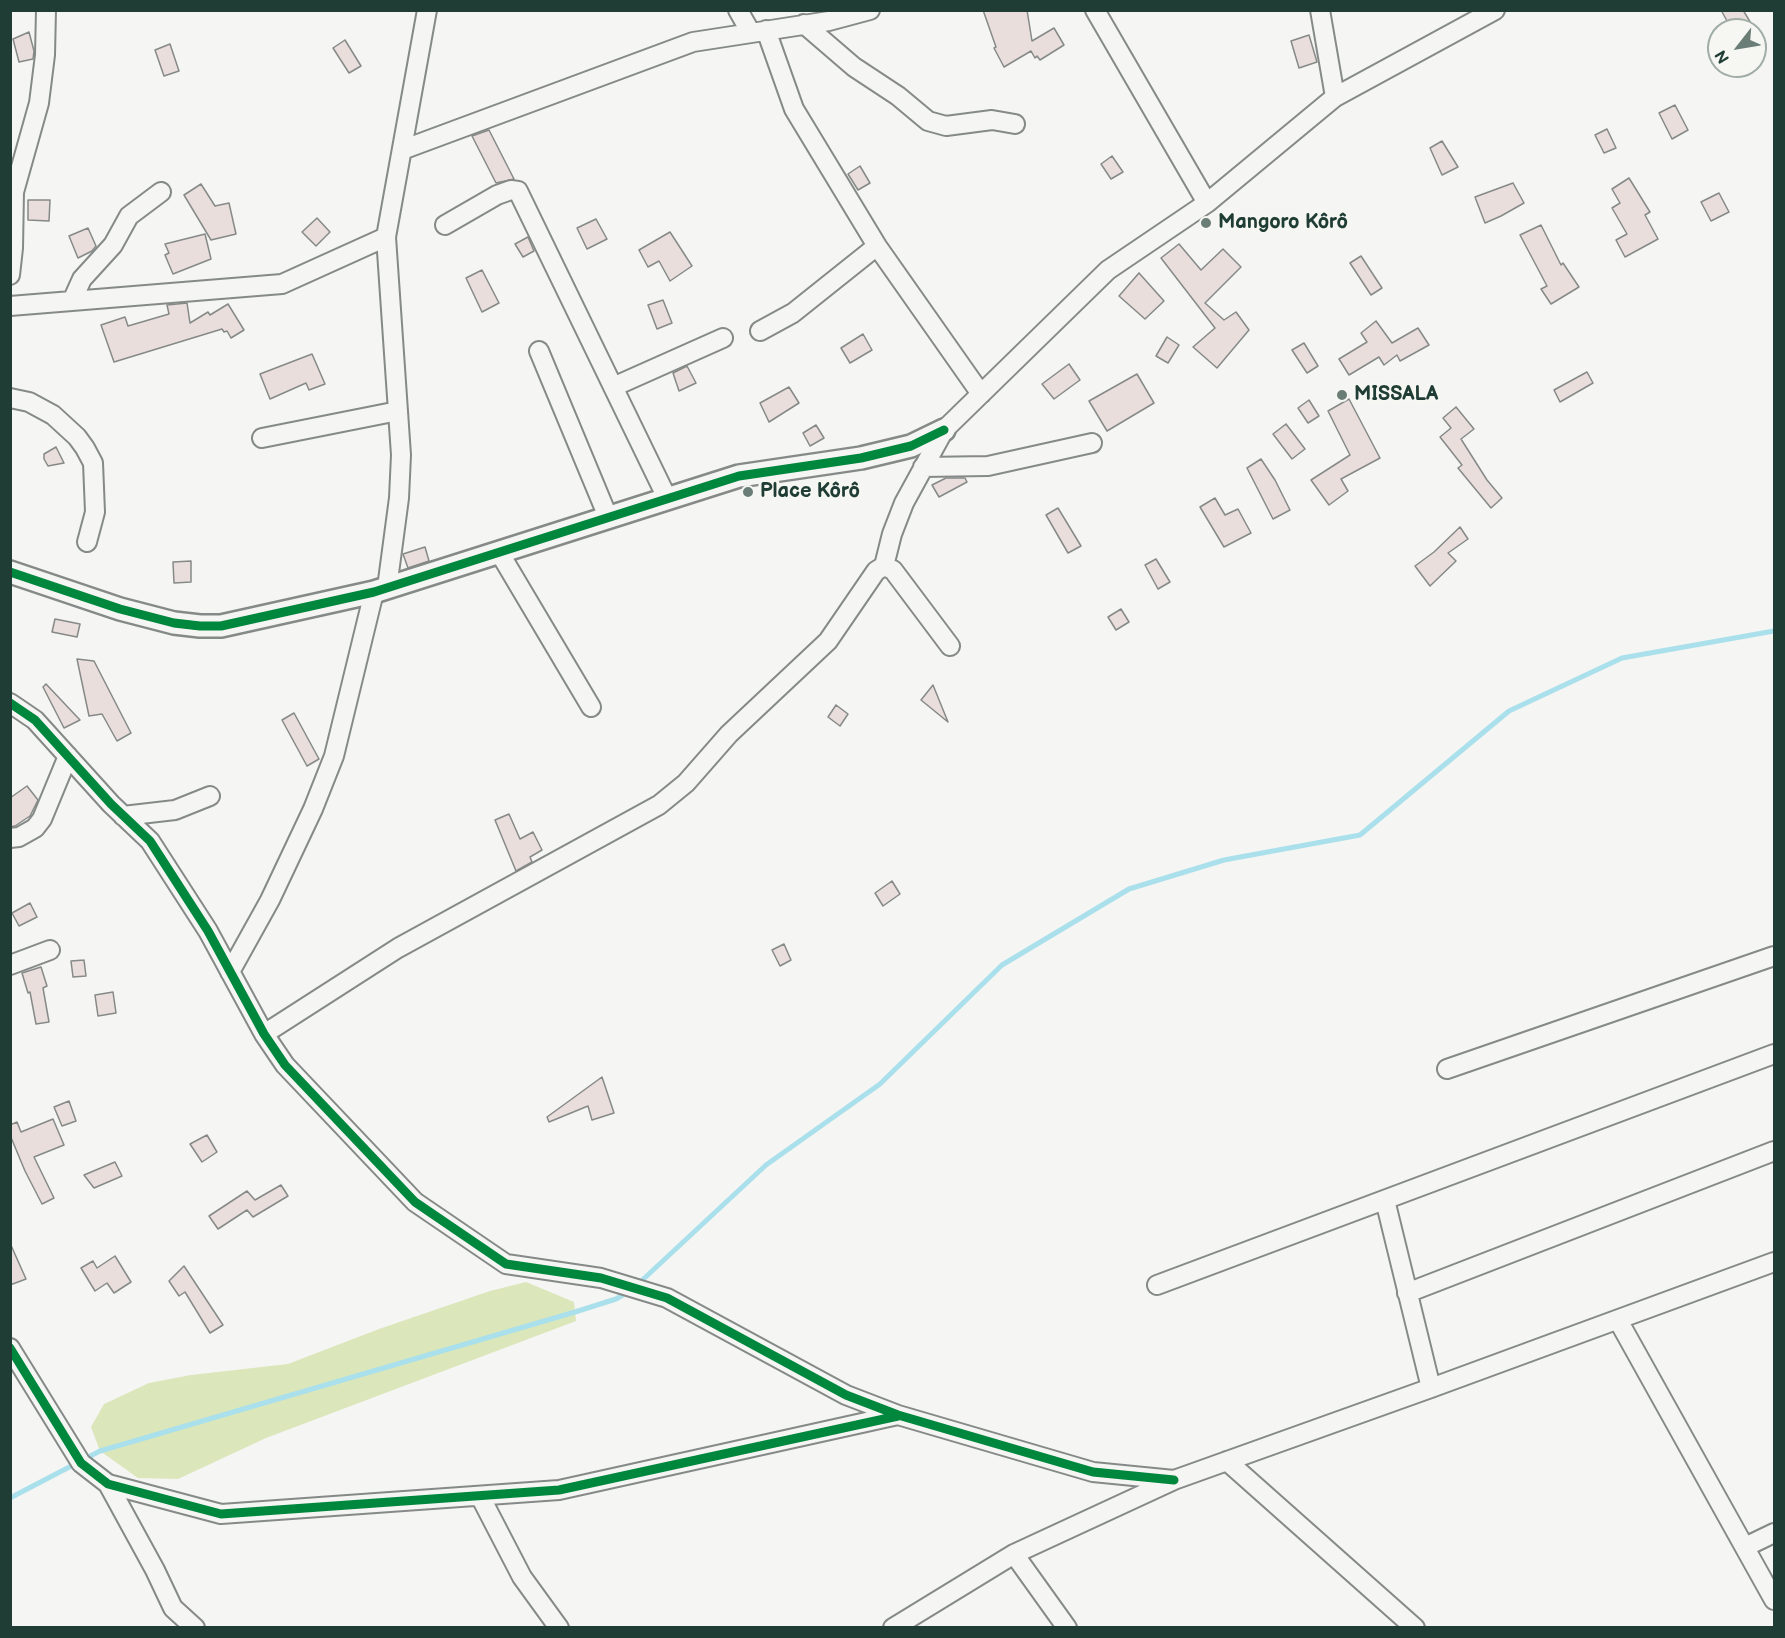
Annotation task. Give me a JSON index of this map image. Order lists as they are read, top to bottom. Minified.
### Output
{"places":["Mangoro Kôrô","MISSALA","Place Kôrô"],"north":"bottom left"}
